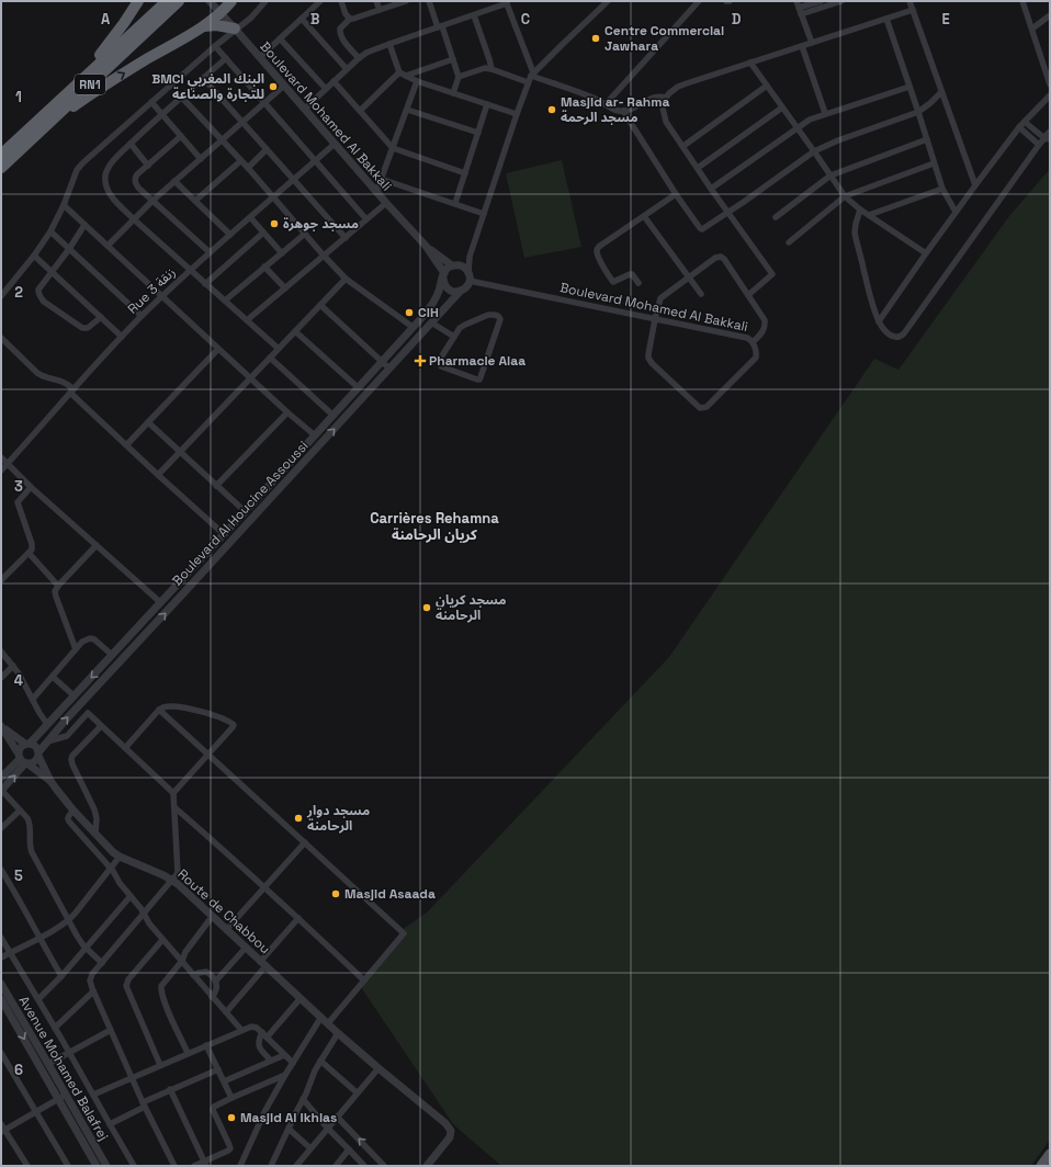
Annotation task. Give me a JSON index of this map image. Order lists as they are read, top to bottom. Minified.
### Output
{"streets":{"highway":["RN1"],"street":["Boulevard Mohamed Al Bakkali","Rue 3 زنقة","Boulevard Al Houcine Assoussi","Route de Chabbou","Avenue Mohamed Balafrej"]},"crossings":[["Boulevard Mohamed Al Bakkali","Rue 3 زنقة"],["Boulevard Mohamed Al Bakkali","Boulevard Al Houcine Assoussi"],["Boulevard Al Houcine Assoussi","Route de Chabbou"]],"districts":["Carrières Rehamna كريان الرحامنة"],"places":{"other":["Centre Commercial Jawhara","BMCI البنك المغربي للتجارة والصناعة","Masjid ar- Rahma مسجد الرحمة","مسجد جوهرة","CIH","مسجد كريان الرحامنة","مسجد دوار الرحامنة","Masjid Asaada","Masjid Al Ikhlas"],"health":["Pharmacie Alaa"]},"grid":{"columns":["A","B","C","D","E"],"rows":["1","2","3","4","5","6"]}}
